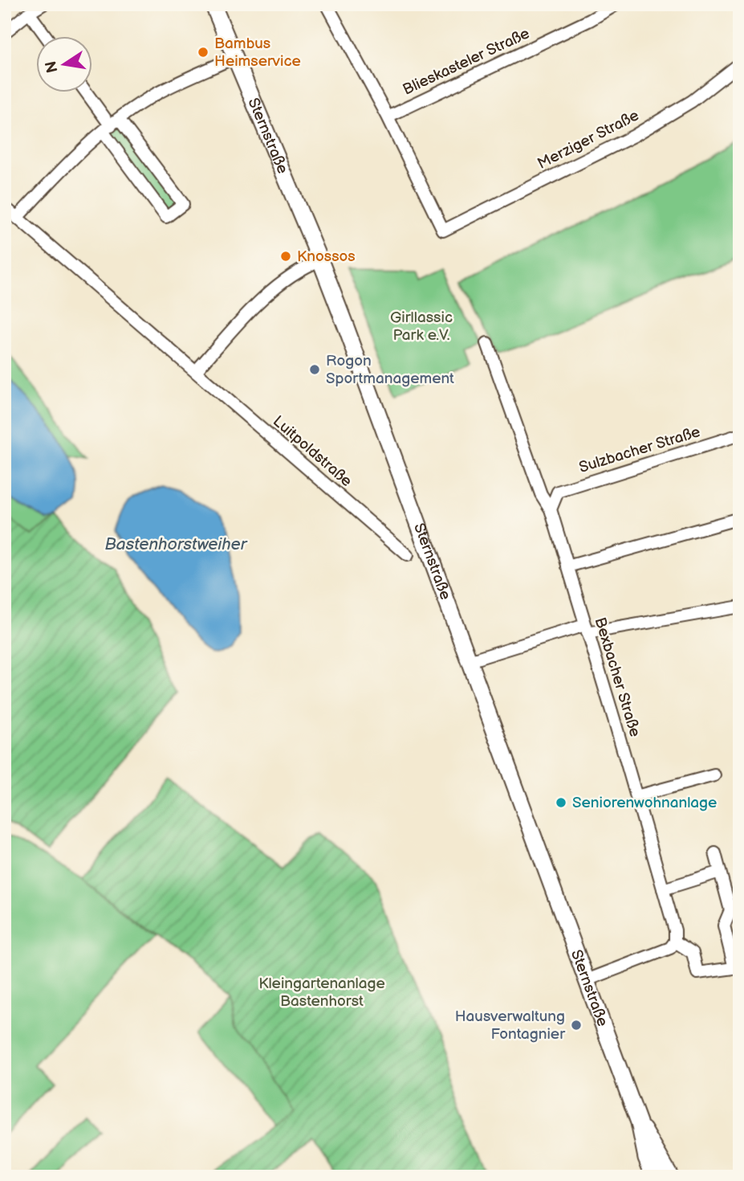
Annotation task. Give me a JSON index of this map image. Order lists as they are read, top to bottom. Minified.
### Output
{"streets":{"main road":["Sternstraße"],"street":["Blieskasteler Straße","Merziger Straße","Sulzbacher Straße","Luitpoldstraße","Bexbacher Straße"]},"crossings":[["Blieskasteler Straße","Merziger Straße"],["Sulzbacher Straße","Bexbacher Straße"]],"water":["Bastenhorstweiher"],"parks":["Girllassic Park e.V.","Kleingartenanlage Bastenhorst"],"places":["Bambus Heimservice","Knossos","Rogon Sportmanagement","Seniorenwohnanlage","Hausverwaltung Fontagnier"],"north":"left"}
